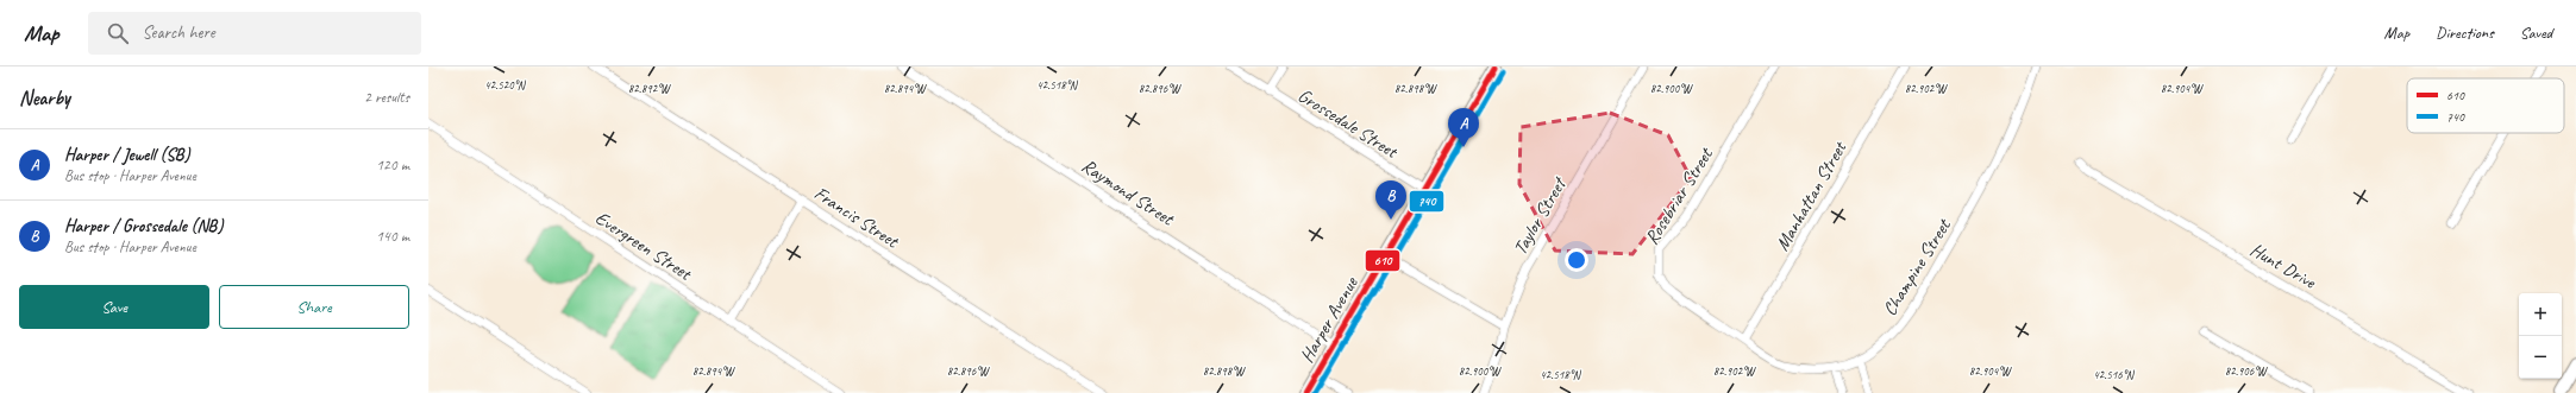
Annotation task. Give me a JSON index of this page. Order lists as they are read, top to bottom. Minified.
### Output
{"streets":{"main road":["Harper Avenue"],"street":["Grossedale Street","Raymond Street","Rosebriar Street","Manhattan Street","Francis Street","Taylor Street","Evergreen Street","Hunt Drive","Champine Street"]},"crossings":[["Grossedale Street","Harper Avenue"],["Raymond Street","Harper Avenue"],["Rosebriar Street","Manhattan Street"],["Rosebriar Street","Champine Street"],["Manhattan Street","Champine Street"]],"lines":["transit line 610","transit line 740"],"legend":["610","740"],"page":{"header":"Map","search":"Search here","nav":["Map","Directions","Saved"],"heading":["Nearby","2 results"],"pins":["A","B"],"list":[{"mark":"A","name":"Harper / Jewell (SB)","note":"Bus stop · Harper Avenue","value":"120 m"},{"mark":"B","name":"Harper / Grossedale (NB)","note":"Bus stop · Harper Avenue","value":"140 m"}],"buttons":["Save","Share"],"map_buttons":["+","−"]},"coordinates":["42.520°N","42.518°N","82.892°W","82.894°W","82.896°W","82.898°W","82.900°W","82.902°W","82.904°W","82.906°W","42.516°N"]}
